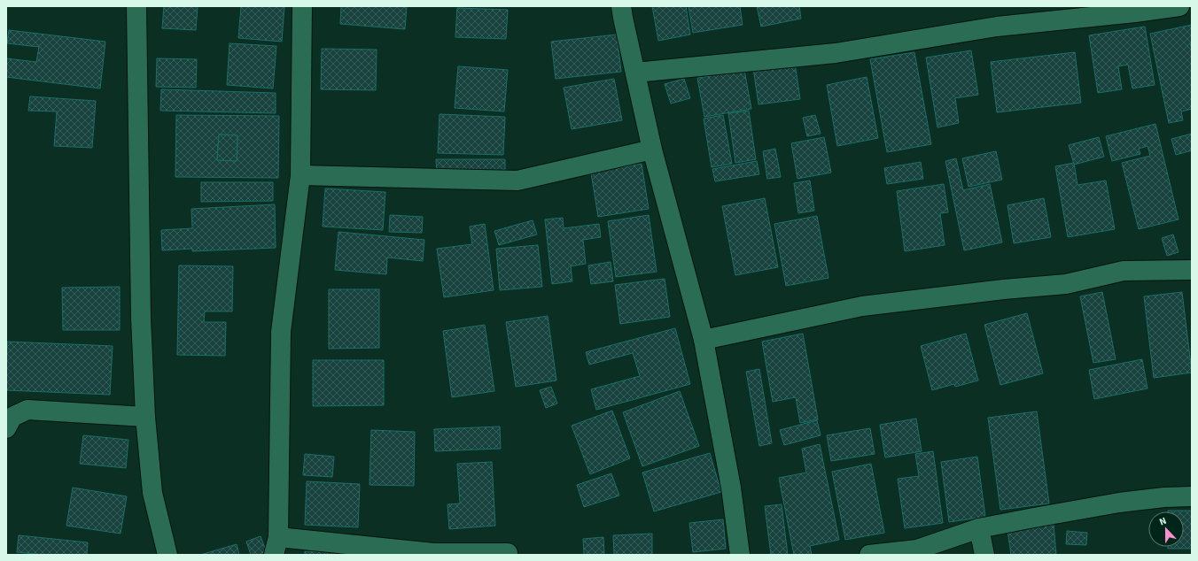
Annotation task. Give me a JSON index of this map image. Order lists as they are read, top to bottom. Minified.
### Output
{"north":"top"}
